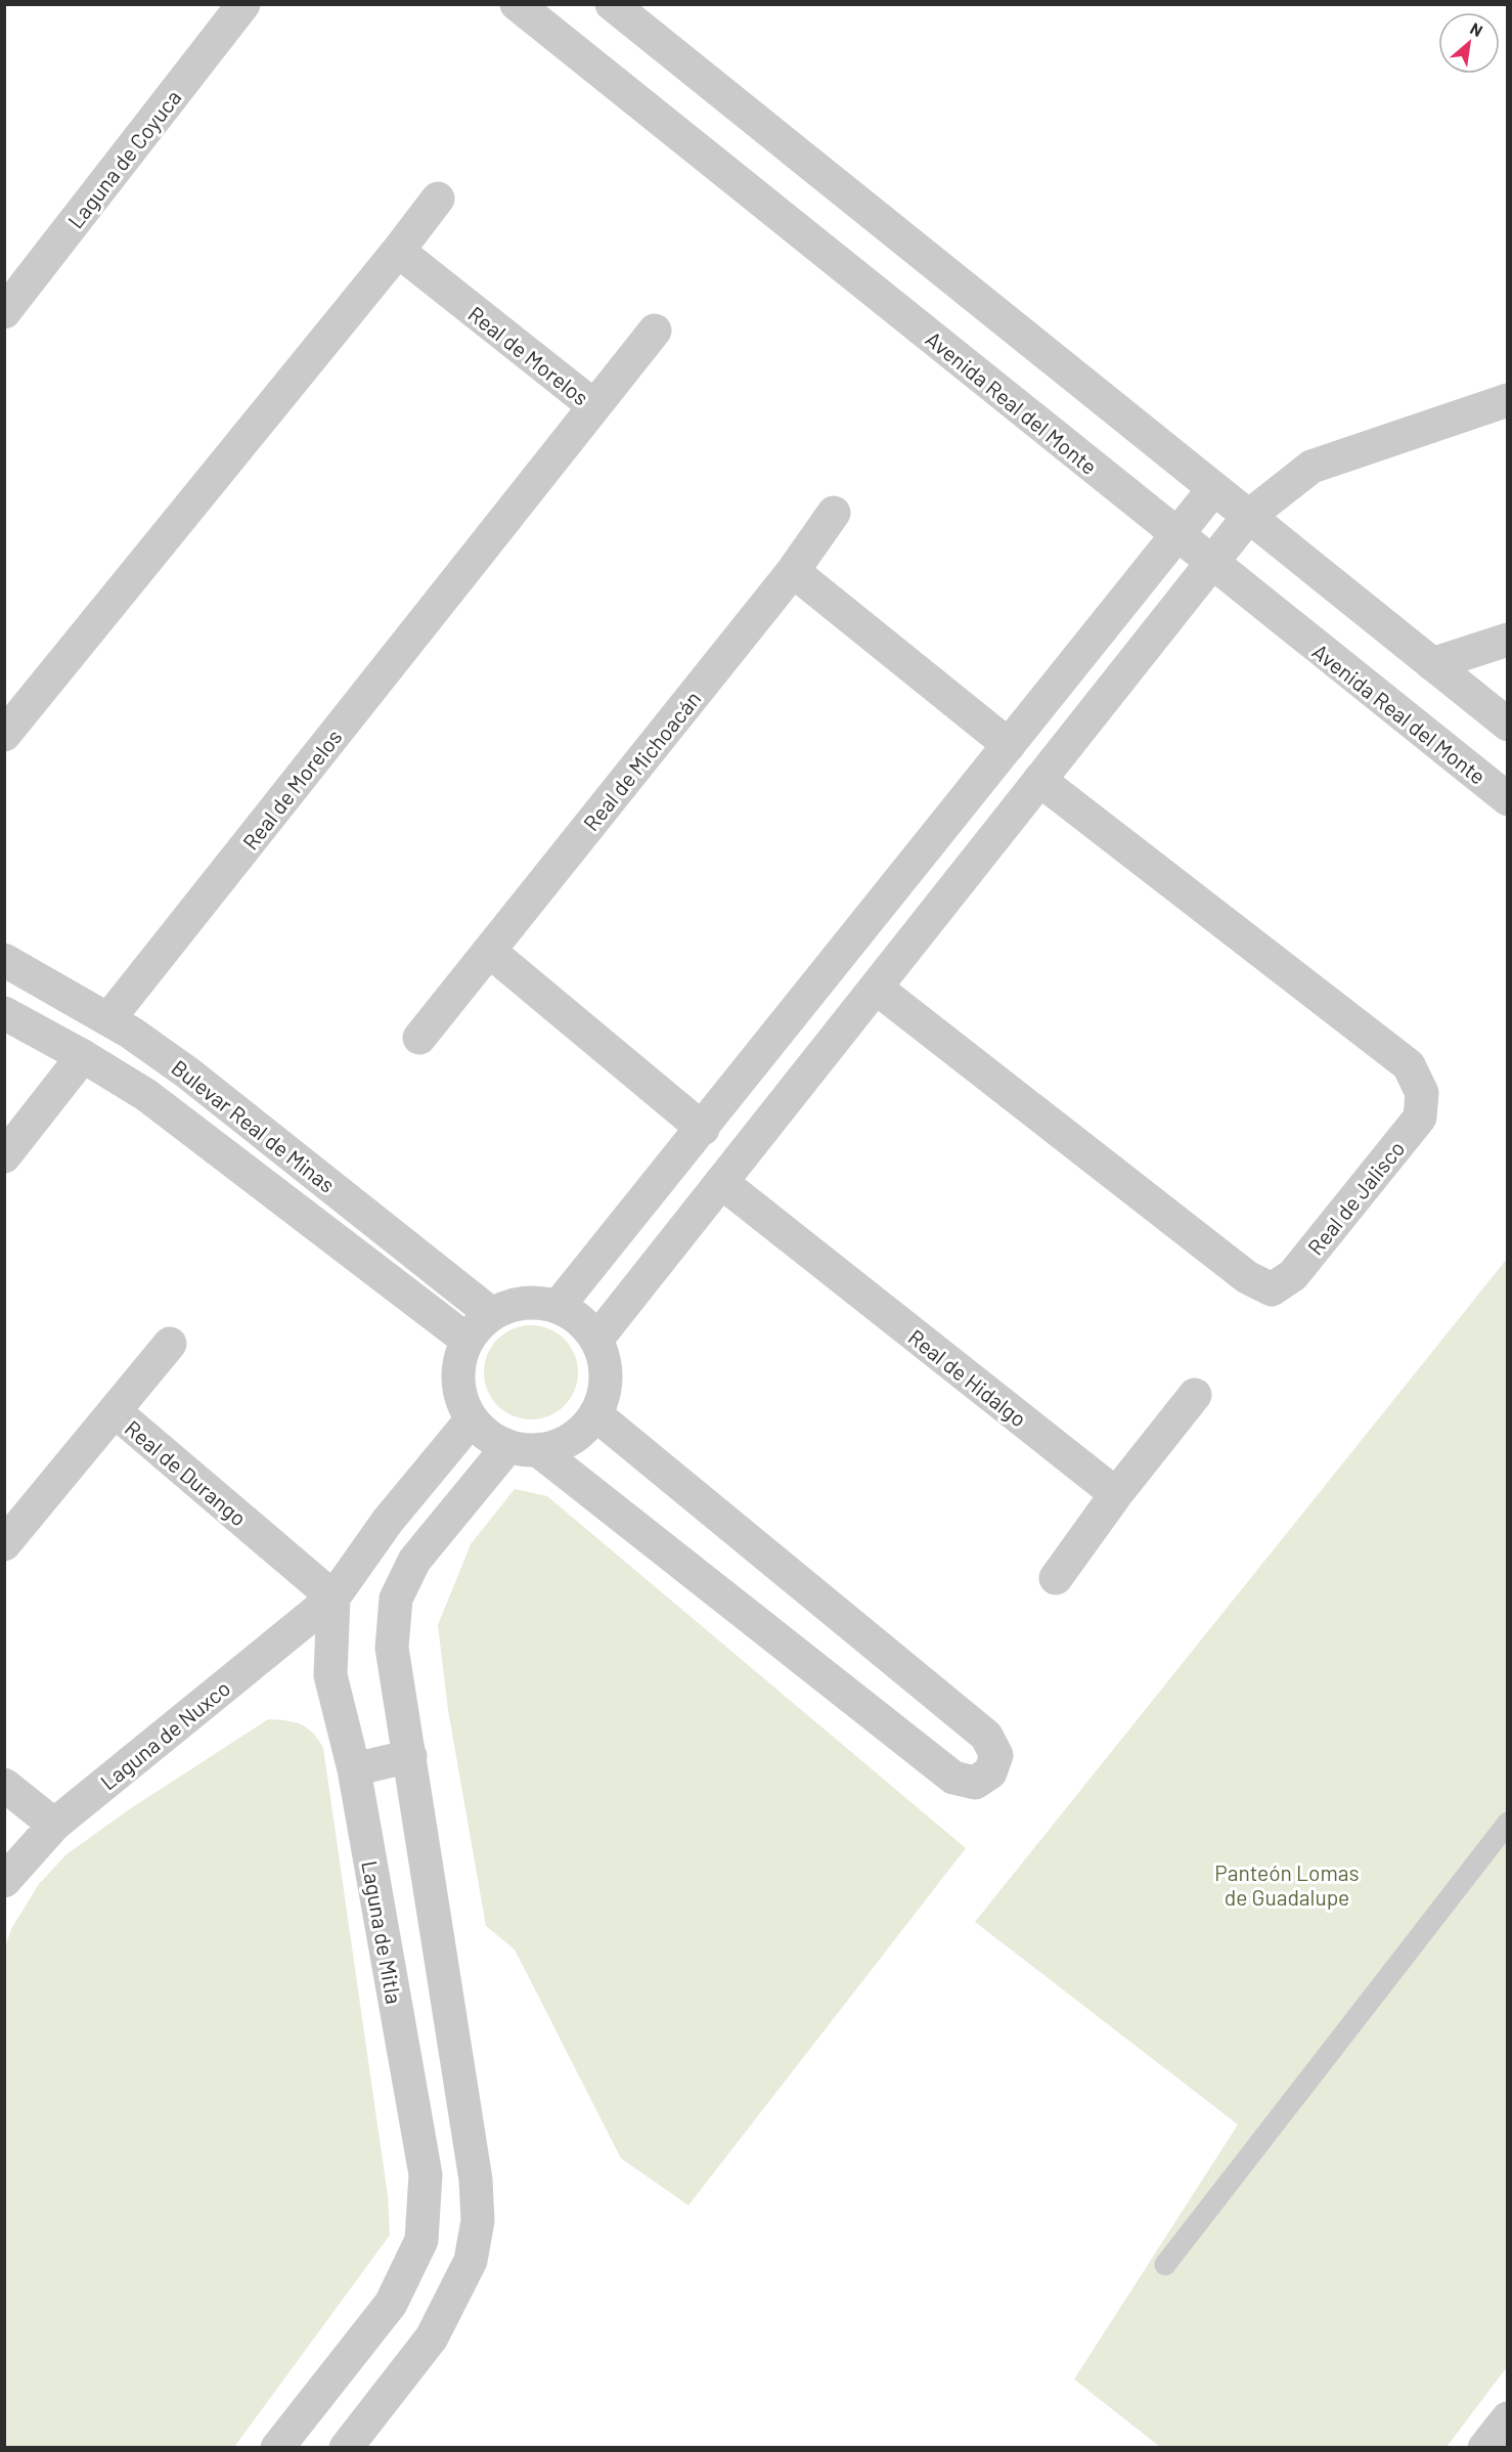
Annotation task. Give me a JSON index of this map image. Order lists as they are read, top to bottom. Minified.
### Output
{"streets":{"street":["Laguna de Coyuca","Real de Morelos","Avenida Real del Monte","Real de Michoacán","Bulevar Real de Minas","Real de Jalisco","Real de Hidalgo","Real de Durango","Laguna de Nuxco","Laguna de Mitla"]},"crossings":[["Real de Morelos","Bulevar Real de Minas"],["Real de Durango","Laguna de Nuxco"],["Real de Durango","Laguna de Mitla"],["Laguna de Nuxco","Laguna de Mitla"]],"parks":["Panteón Lomas de Guadalupe"],"north":"top right"}
